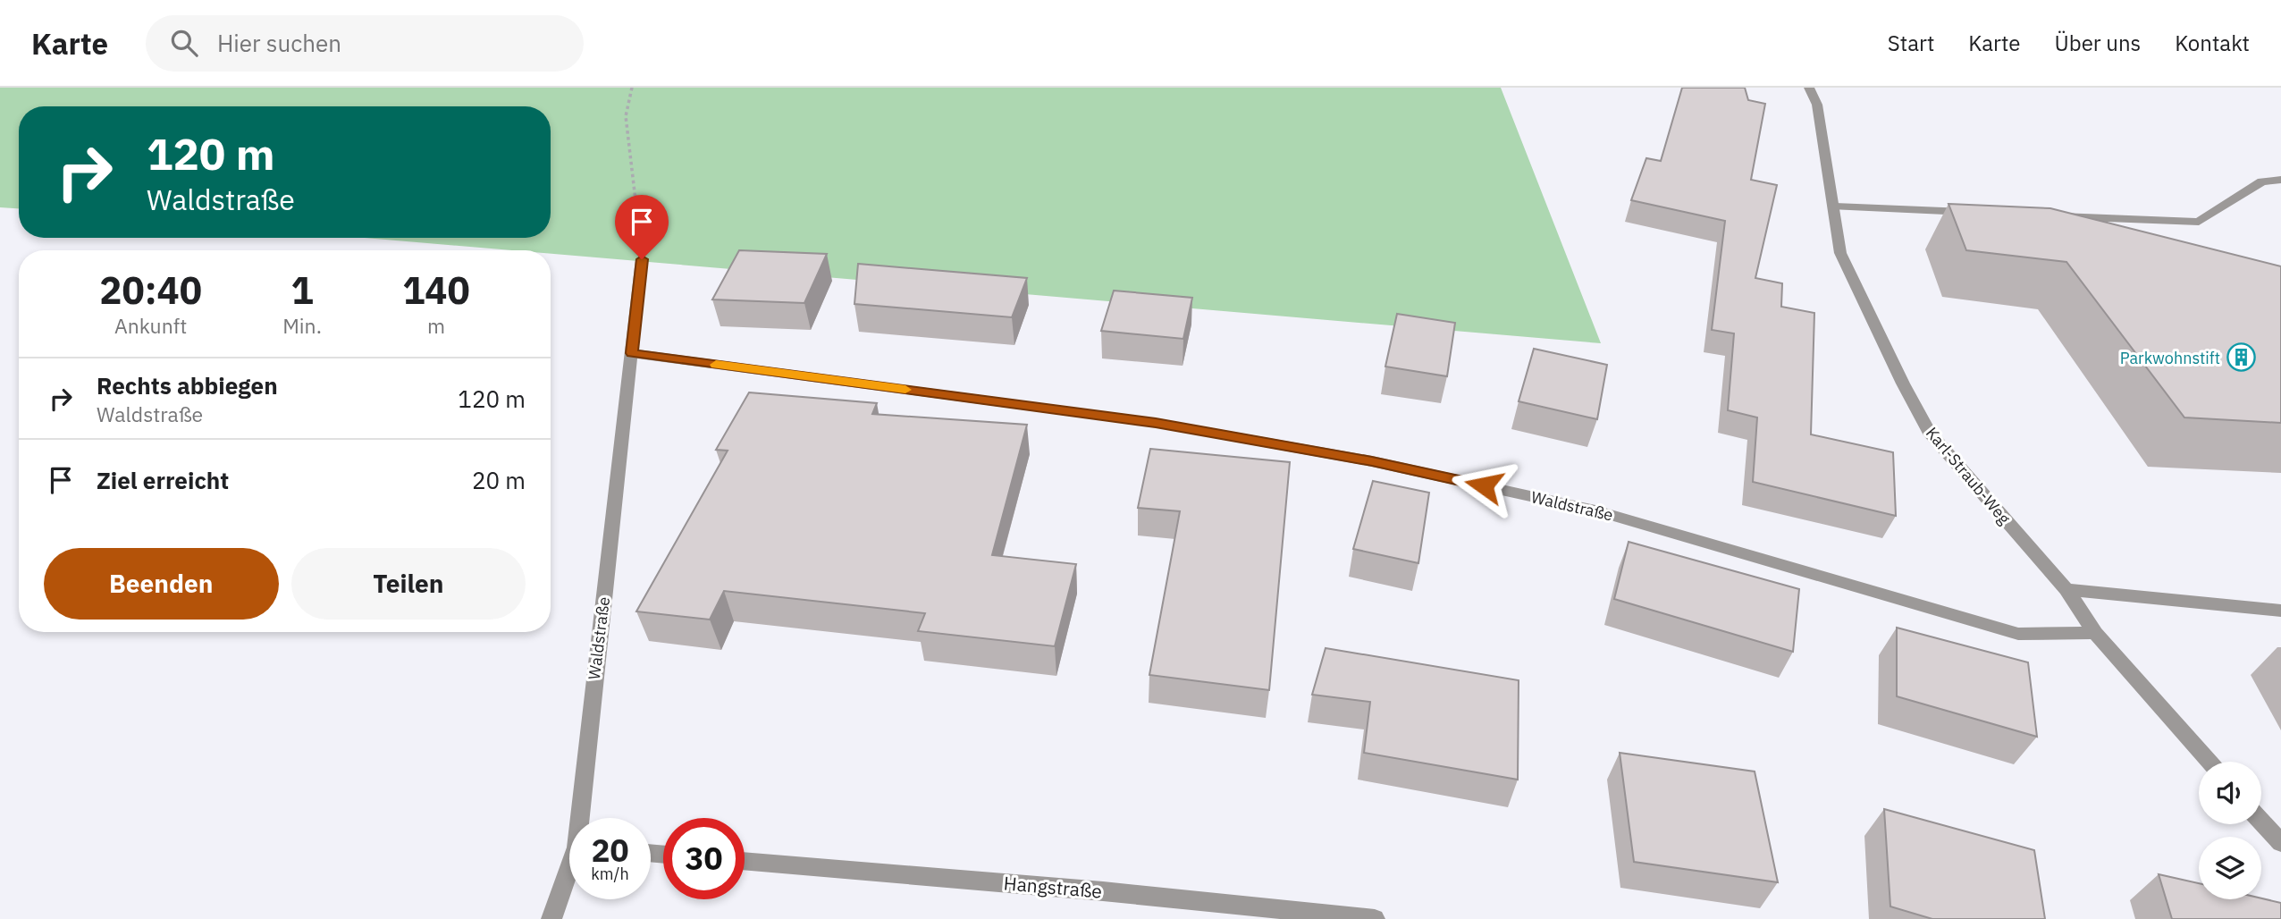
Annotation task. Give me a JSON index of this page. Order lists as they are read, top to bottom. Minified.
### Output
{"streets":{"street":["Karl-Straub-Weg","Waldstraße","Hangstraße"]},"crossings":[["Karl-Straub-Weg","Waldstraße"]],"places":{"building":["Parkwohnstift"]},"page":{"header":"Karte","search":"Hier suchen","nav":["Start","Karte","Über uns","Kontakt"],"turn":["120 m","Waldstraße"],"eta":["20:40","Ankunft","1","Min.","140","m"],"list":[{"name":"Rechts abbiegen","note":"Waldstraße","value":"120 m"},{"name":"Ziel erreicht","value":"20 m"}],"buttons":["Beenden","Teilen"],"speed":"20 km/h","limit":"30"}}
